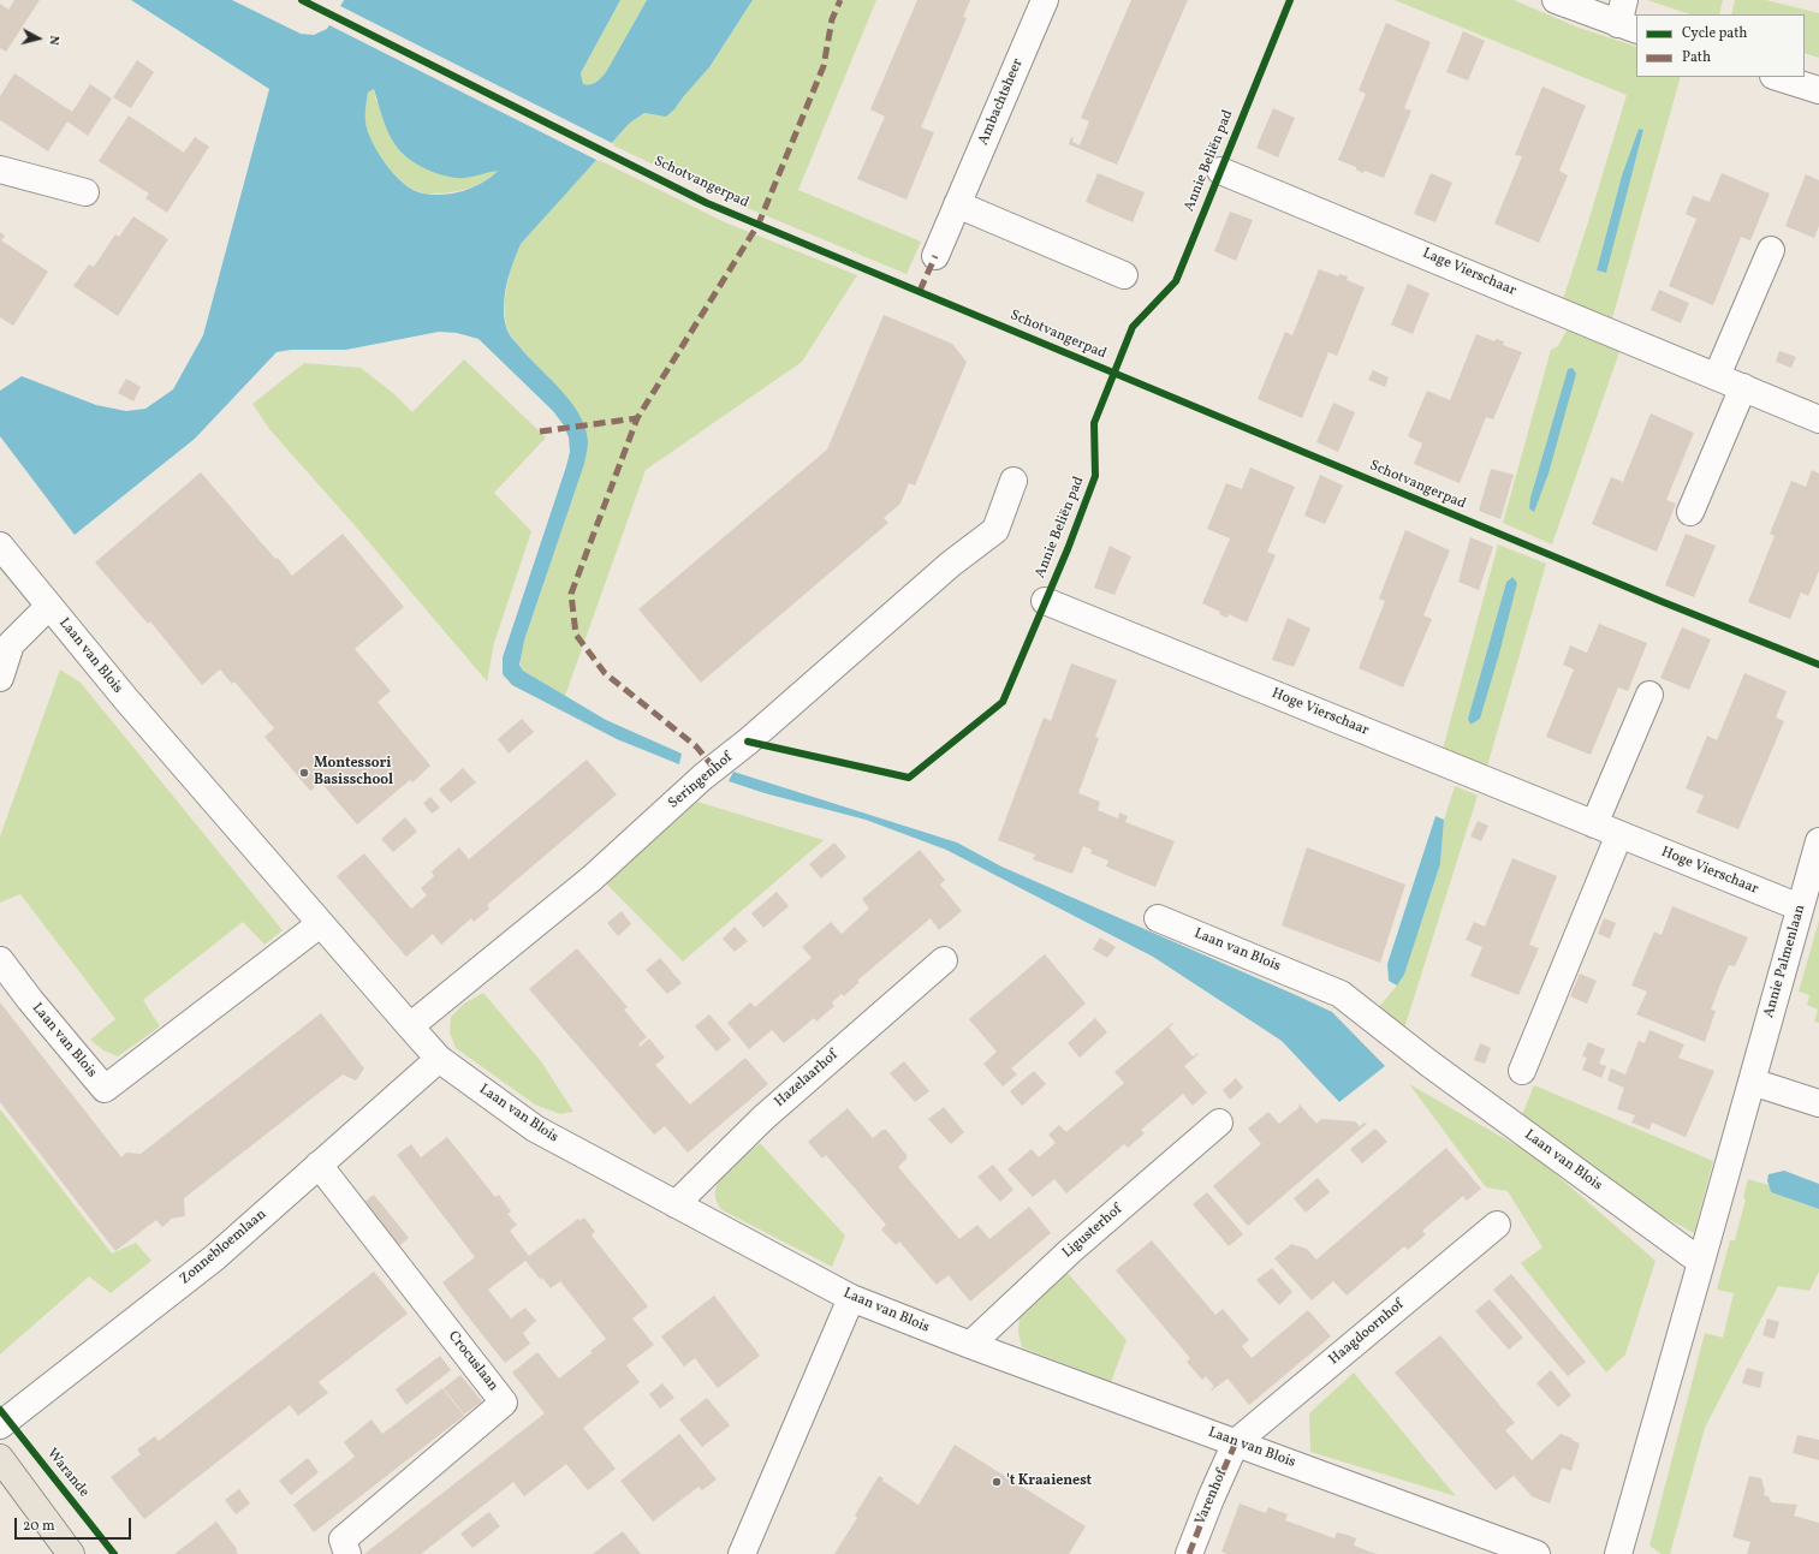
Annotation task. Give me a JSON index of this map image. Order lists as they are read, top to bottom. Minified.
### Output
{"streets":{"street":["Ambachtsheer","Lage Vierschaar","Laan van Blois","Hoge Vierschaar","Seringenhof","Annie Palmenlaan","Hazelaarhof","Ligusterhof","Zonnebloemlaan","Haagdoornhof","Crocuslaan","Varenhof"],"cycle path":["Annie Beliën pad","Schotvangerpad","Warande"]},"crossings":[["Laan van Blois","Seringenhof"],["Laan van Blois","Annie Palmenlaan"],["Laan van Blois","Hazelaarhof"],["Laan van Blois","Ligusterhof"],["Laan van Blois","Zonnebloemlaan"],["Laan van Blois","Haagdoornhof"],["Laan van Blois","Varenhof"],["Hoge Vierschaar","Annie Palmenlaan"],["Zonnebloemlaan","Crocuslaan"],["Haagdoornhof","Varenhof"]],"places":["Montessori Basisschool","'t Kraaienest"],"legend":["Cycle path","Path"],"scale_bar":"20 m","north":"right"}
